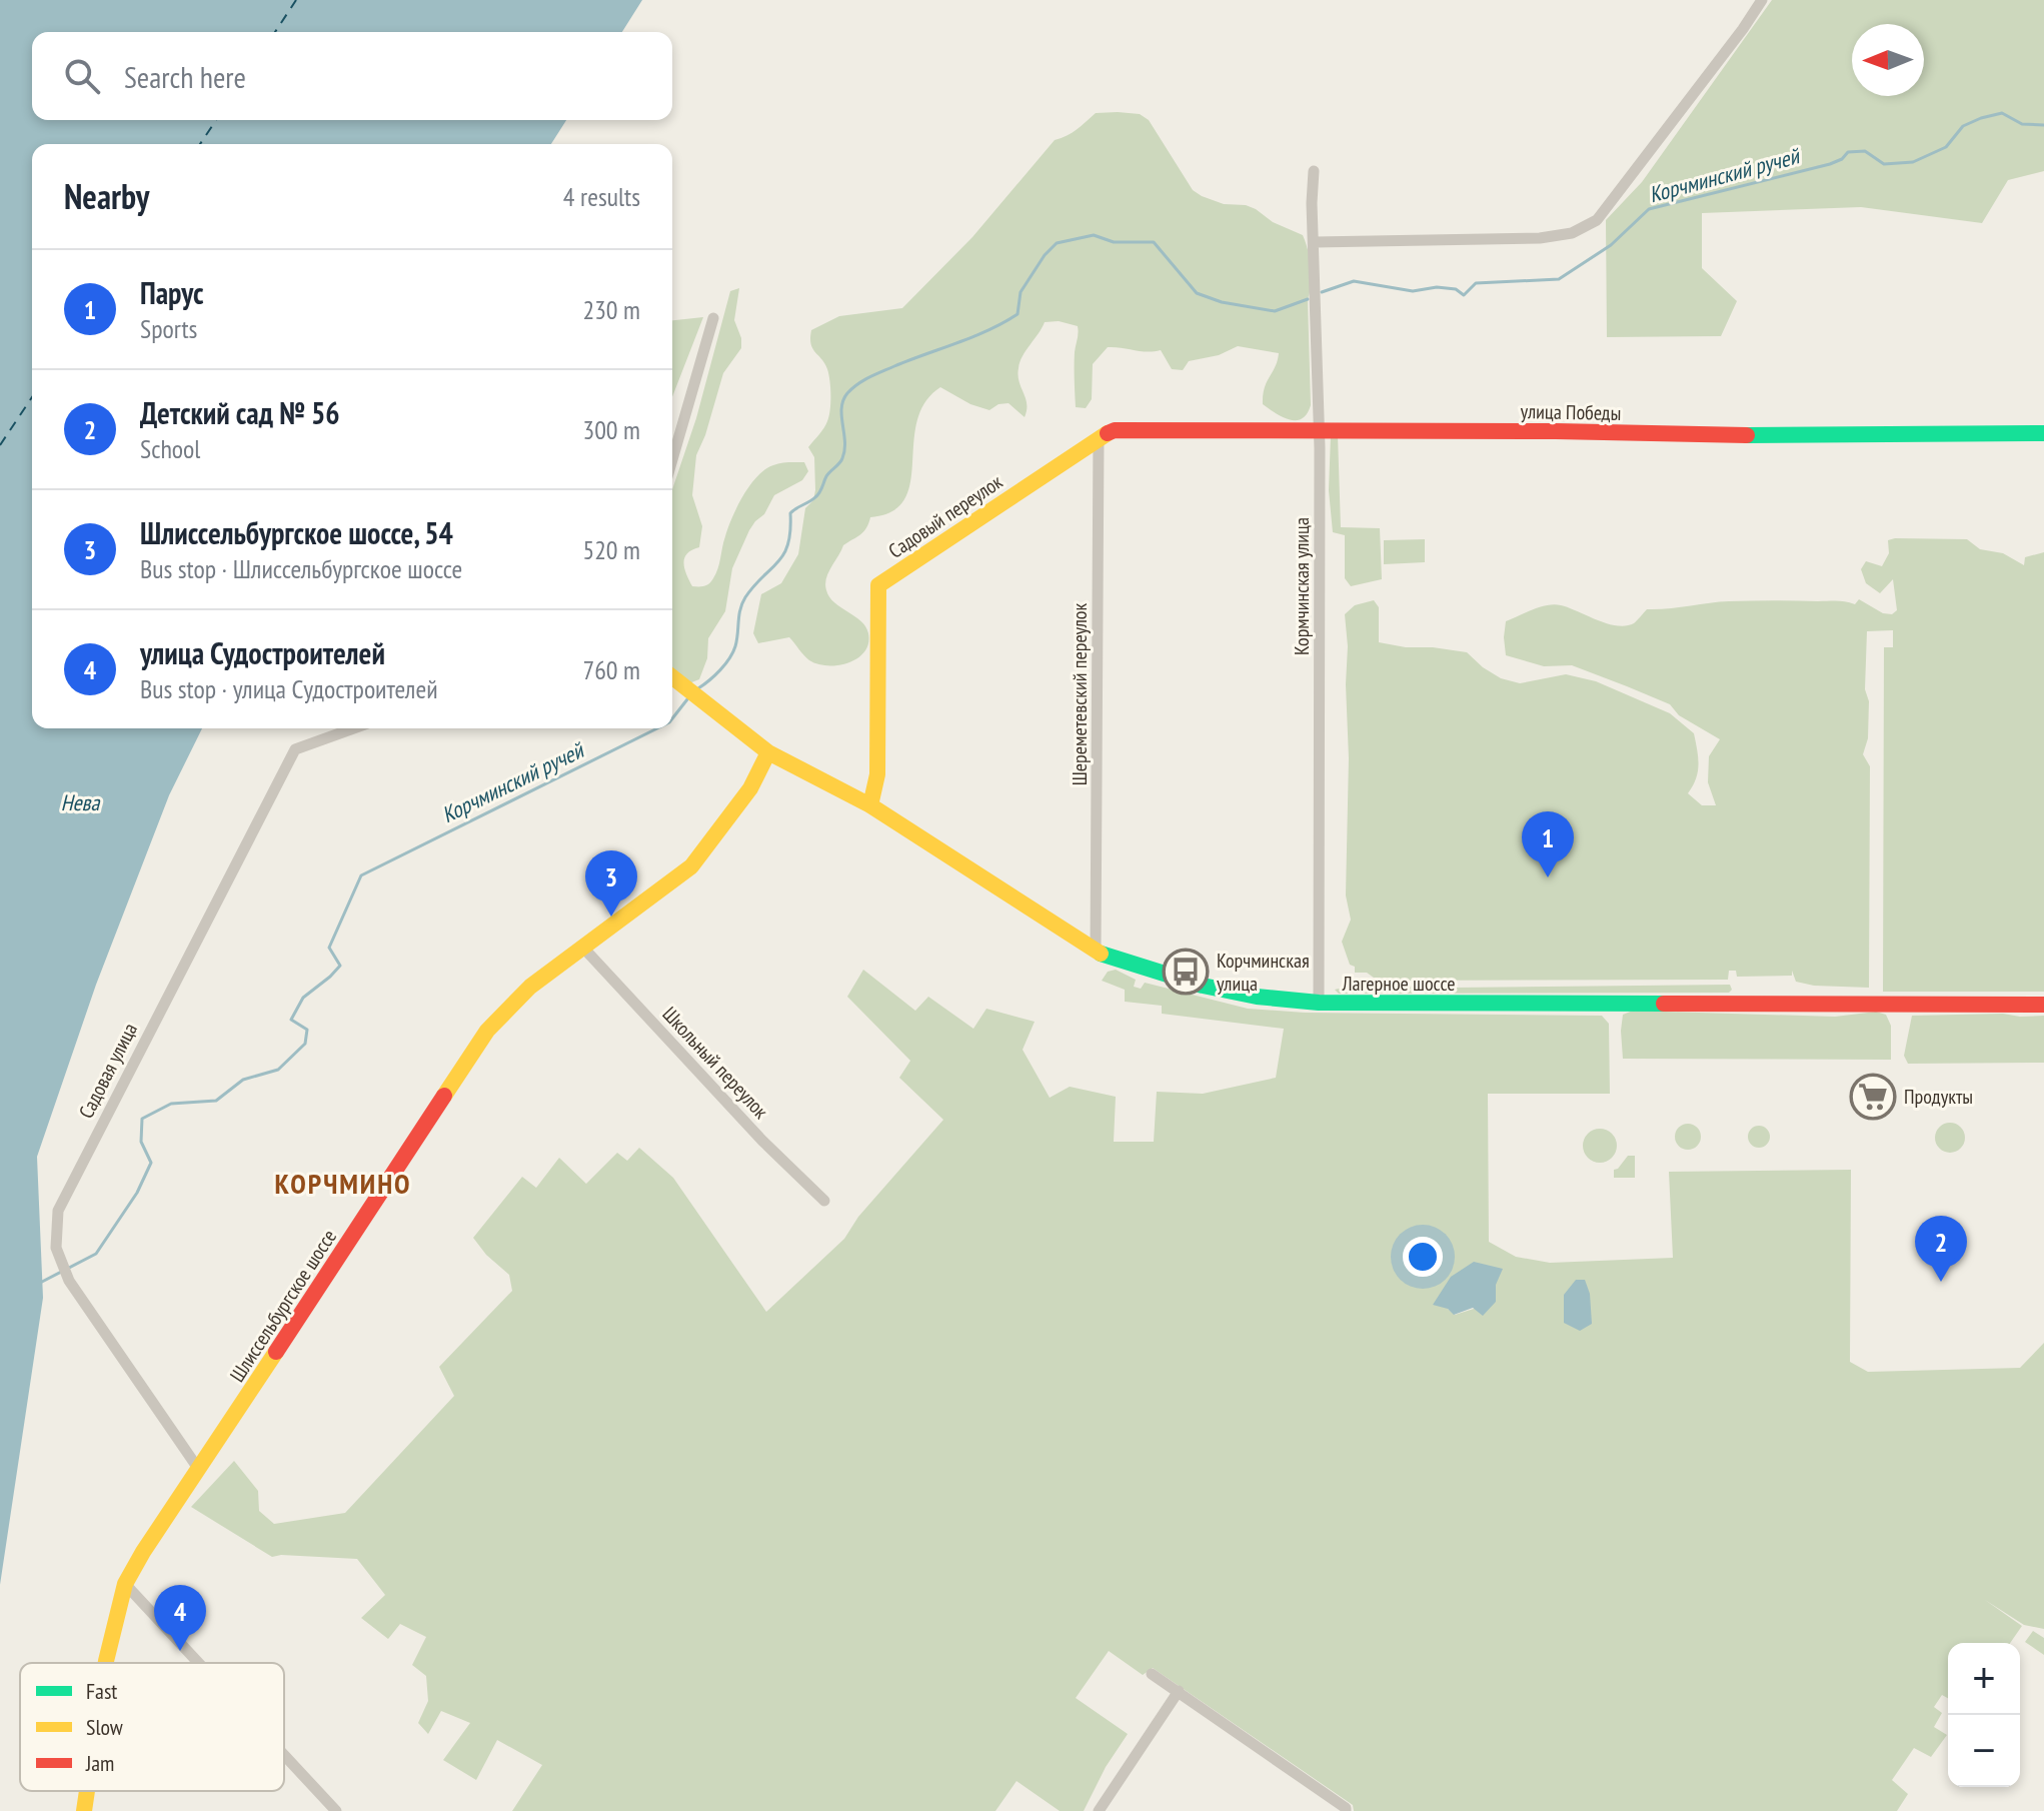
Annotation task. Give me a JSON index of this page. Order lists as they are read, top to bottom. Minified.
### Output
{"streets":{"street":["улица Победы","Садовый переулок","Кормчинская улица","Шереметевский переулок","Лагерное шоссе","Школьный переулок","Садовая улица","Шлиссельбургское шоссе"]},"crossings":[["улица Победы","Садовый переулок"],["улица Победы","Кормчинская улица"],["улица Победы","Шереметевский переулок"],["Садовый переулок","Шереметевский переулок"],["Садовый переулок","Лагерное шоссе"],["Кормчинская улица","Лагерное шоссе"],["Шереметевский переулок","Лагерное шоссе"],["Лагерное шоссе","Шлиссельбургское шоссе"],["Школьный переулок","Шлиссельбургское шоссе"],["Садовая улица","Шлиссельбургское шоссе"]],"districts":["КОРЧМИНО"],"water":["Корчминский ручей","Нева"],"places":{"bus stop":["Корчминская улица"],"supermarket":["Продукты"]},"legend":["Fast","Slow","Jam"],"north":"left","page":{"search":"Search here","heading":["Nearby","4 results"],"list":[{"mark":"1","name":"Парус","note":"Sports","value":"230 m"},{"mark":"2","name":"Детский сад № 56","note":"School","value":"300 m"},{"mark":"3","name":"Шлиссельбургское шоссе, 54","note":"Bus stop · Шлиссельбургское шоссе","value":"520 m"},{"mark":"4","name":"улица Судостроителей","note":"Bus stop · улица Судостроителей","value":"760 m"}],"pins":["1","3","2","4"],"map_buttons":["+","−"]}}
